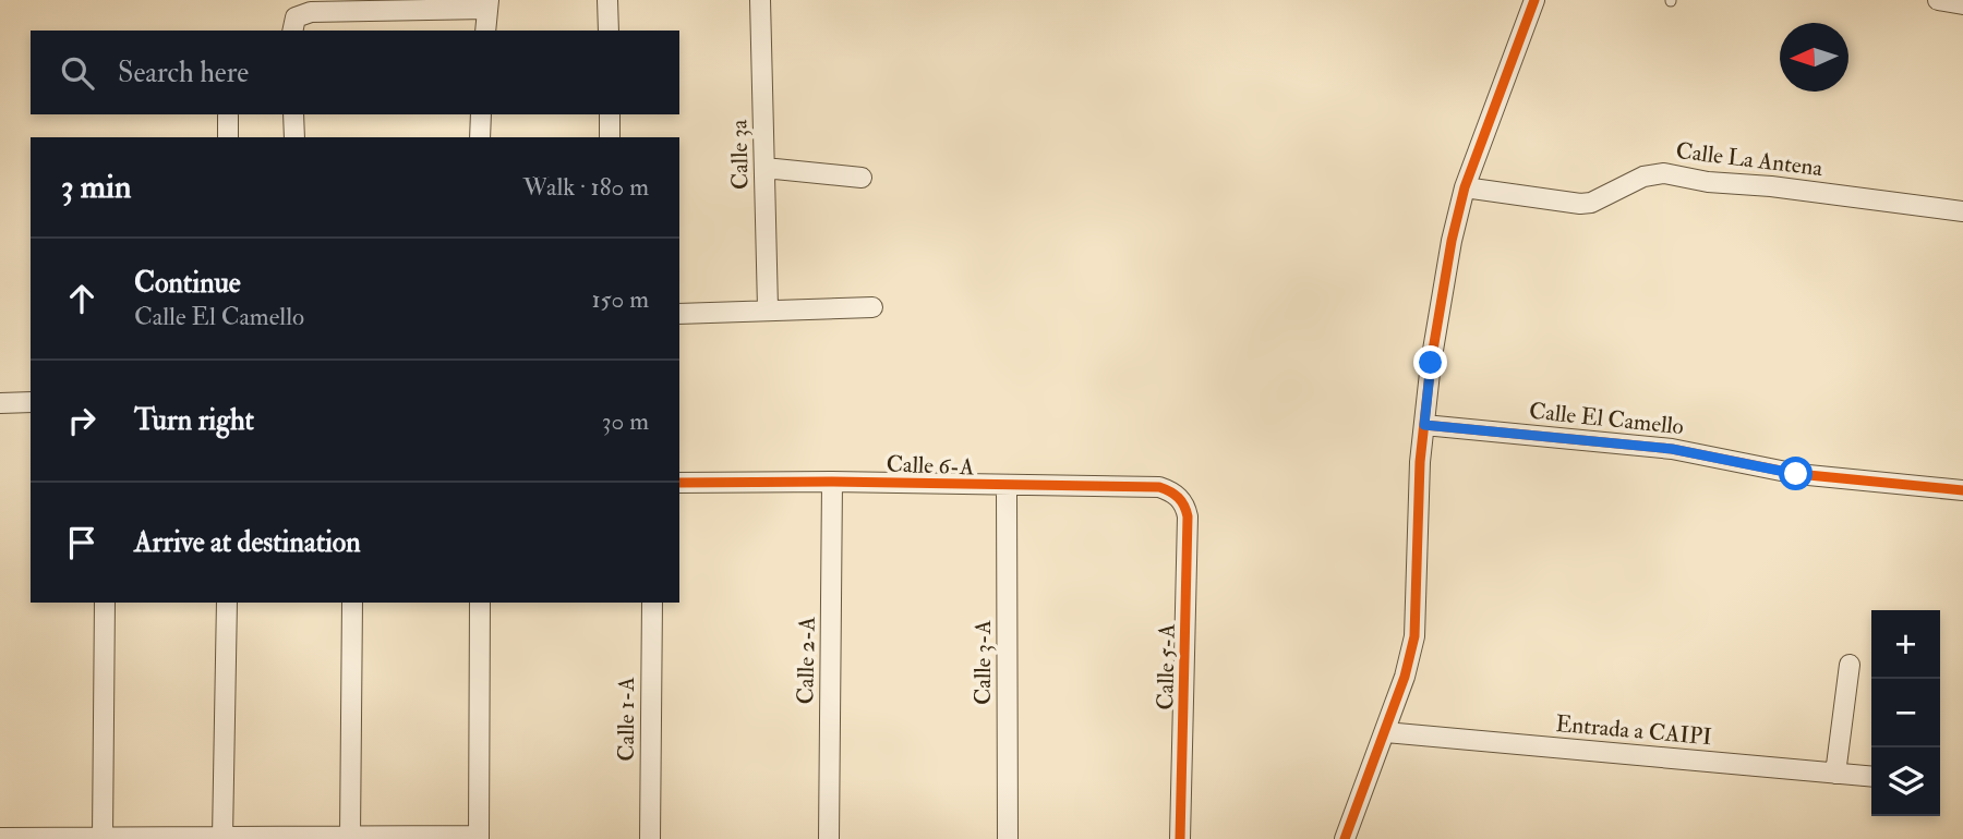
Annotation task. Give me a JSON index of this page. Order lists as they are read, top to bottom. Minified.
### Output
{"streets":{"street":["Calle 3a","Calle La Antena","Calle El Camello","Calle 6-A","Calle 2-A","Calle 3-A","Calle 5-A","Calle 1-A","Entrada a CAIPI"]},"crossings":[["Calle 6-A","Calle 2-A"],["Calle 6-A","Calle 3-A"],["Calle 6-A","Calle 5-A"]],"north":"left","page":{"search":"Search here","heading":["3 min","Walk · 180 m"],"list":[["Continue","Calle El Camello","150 m"],["Turn right","30 m"],"Arrive at destination"],"map_buttons":["+","−"]}}
